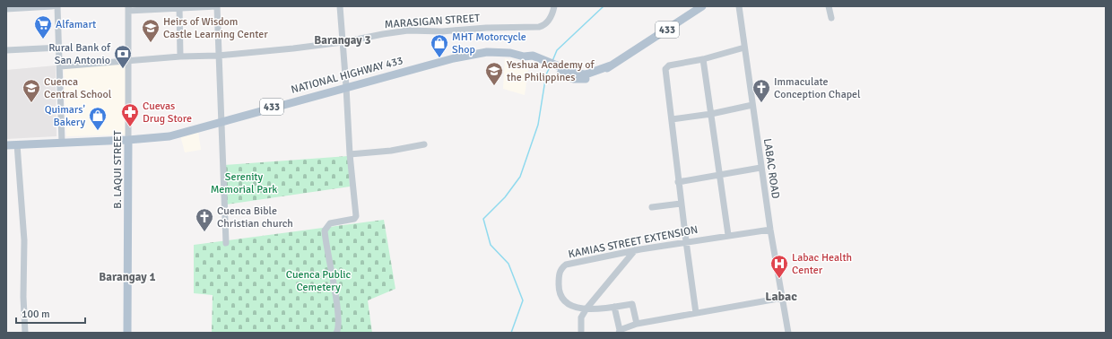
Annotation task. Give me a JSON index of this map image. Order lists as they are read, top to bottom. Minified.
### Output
{"streets":{"main road":["433","NATIONAL HIGHWAY 433","B. LAQUI STREET"],"street":["MARASIGAN STREET","LABAC ROAD","KAMIAS STREET EXTENSION"]},"crossings":[["MARASIGAN STREET","B. LAQUI STREET"],["NATIONAL HIGHWAY 433","B. LAQUI STREET"],["LABAC ROAD","KAMIAS STREET EXTENSION"]],"districts":["Barangay 3","Barangay 1","Labac"],"parks":["Serenity Memorial Park","Cuenca Public Cemetery"],"places":{"supermarket":["Alfamart"],"school or university":["Heirs of Wisdom Castle Learning Center","Yeshua Academy of the Philippines","Cuenca Central School"],"shop":["MHT Motorcycle Shop","Quimars' Bakery"],"bank":["Rural Bank of San Antonio"],"church":["Immaculate Conception Chapel","Cuenca Bible Christian church"],"pharmacy":["Cuevas Drug Store"],"hospital":["Labac Health Center"]},"scale_bar":"100 m"}
